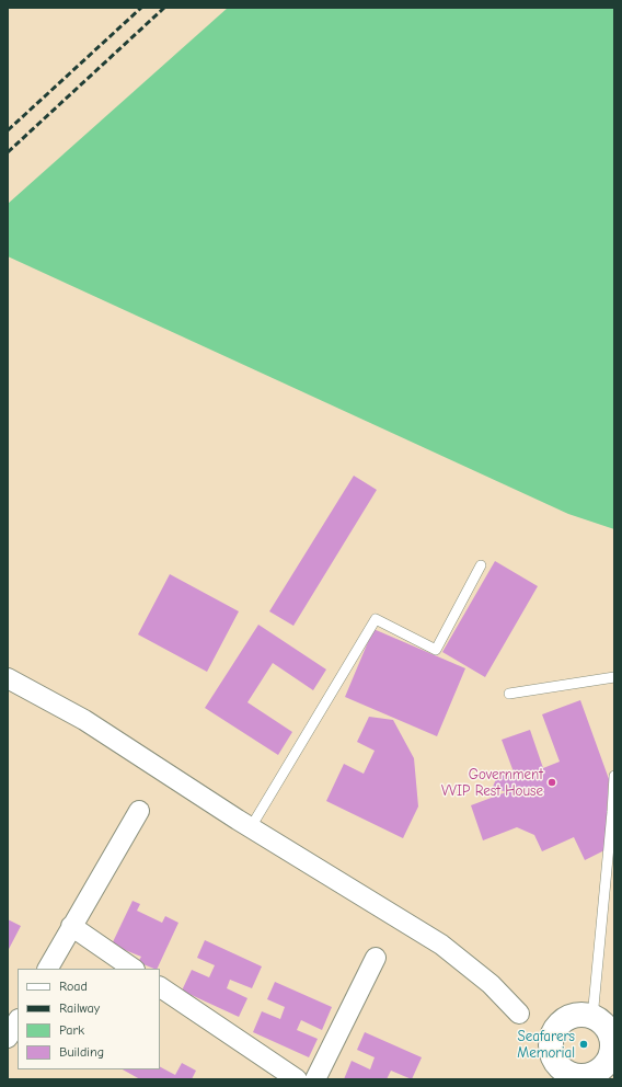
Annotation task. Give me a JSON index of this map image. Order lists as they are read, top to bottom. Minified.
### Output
{"places":["Government VVIP Rest House","Seafarers Memorial"],"legend":["Road","Railway","Park","Building"]}
